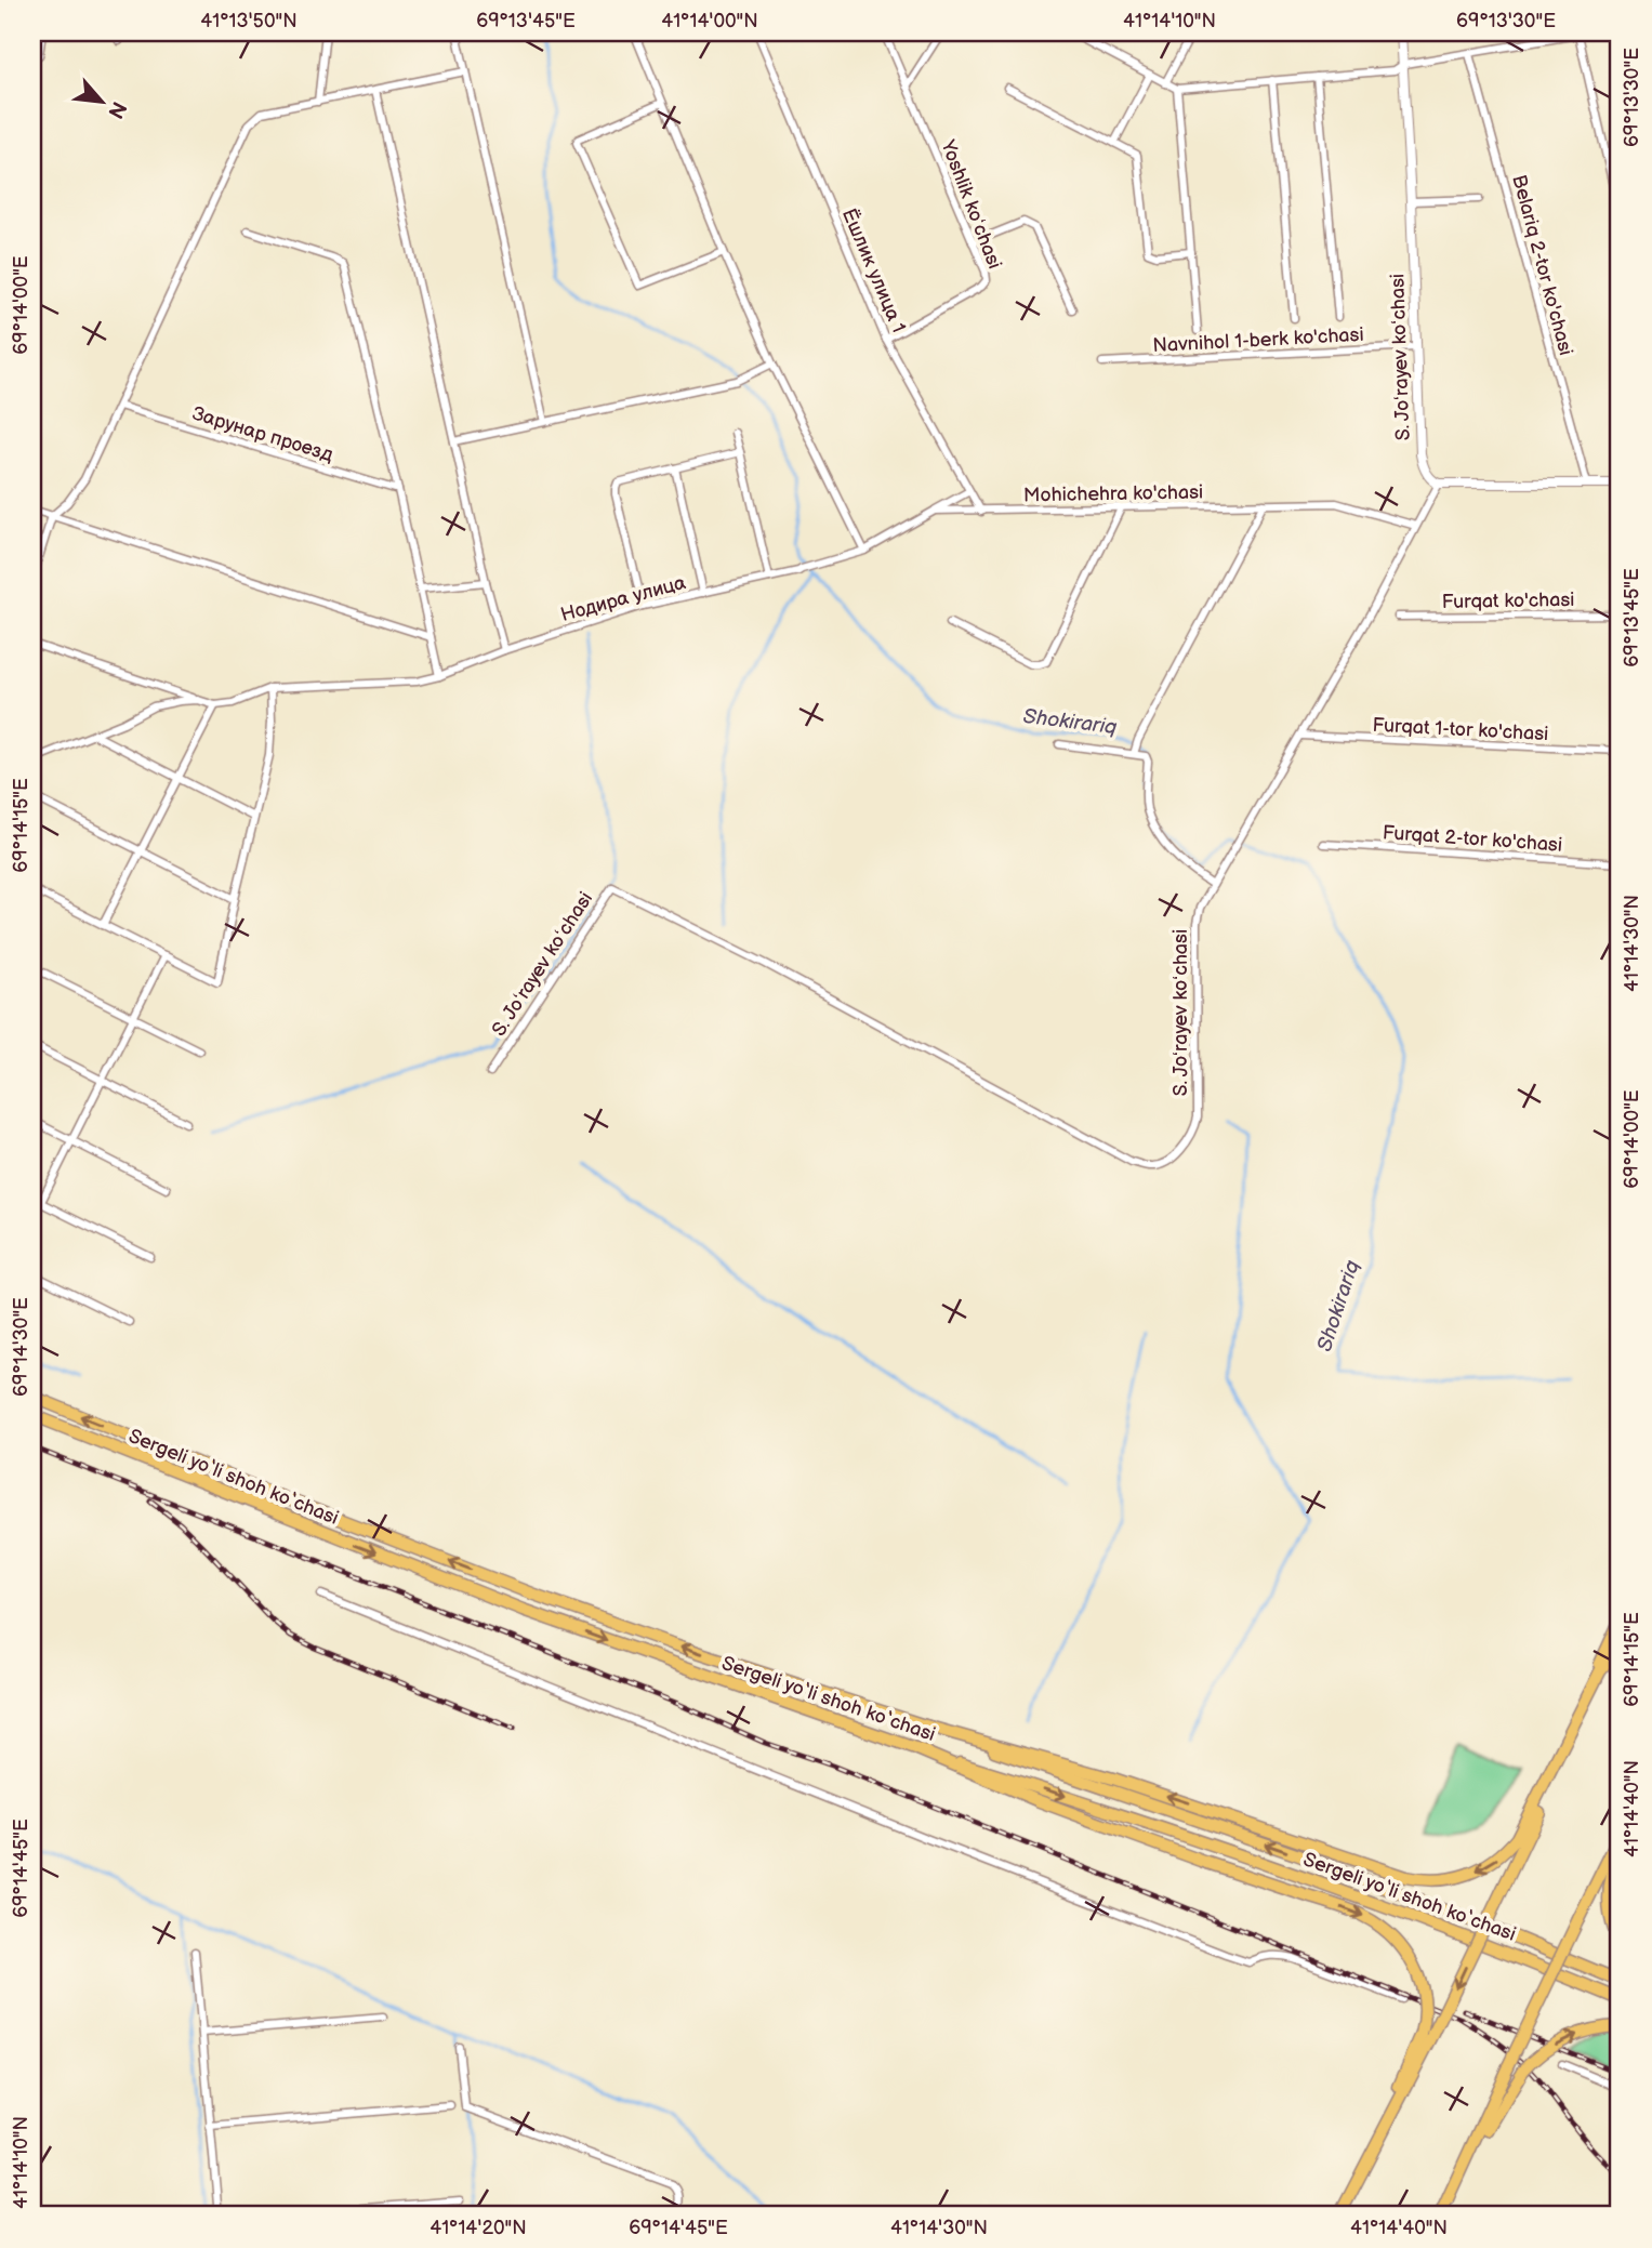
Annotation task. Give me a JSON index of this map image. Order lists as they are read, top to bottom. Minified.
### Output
{"streets":{"main road":["Sergeli yo‘li shoh ko‘chasi"],"street":["Yoshlik koʻchasi","Belariq 2-tor ko'chasi","Ёшлик улица 1","Navnihol 1-berk ko'chasi","S. Joʻrayev koʻchasi","Зарунар проезд","Mohichehra ko'chasi","Нодира улица","Furqat ko'chasi","Furqat 1-tor ko'chasi","Furqat 2-tor ko'chasi"]},"crossings":[["Yoshlik koʻchasi","Ёшлик улица 1"],["Ёшлик улица 1","Mohichehra ko'chasi"],["Navnihol 1-berk ko'chasi","S. Joʻrayev koʻchasi"],["S. Joʻrayev koʻchasi","Mohichehra ko'chasi"],["S. Joʻrayev koʻchasi","Furqat 1-tor ko'chasi"]],"water":["Shokirariq"],"north":"bottom right","coordinates":["41°13'50\"N","69°13'45\"E","41°14'00\"N","41°14'10\"N","69°13'30\"E","69°14'00\"E","69°14'15\"E","41°14'30\"N","69°14'30\"E","41°14'40\"N","69°14'45\"E","41°14'20\"N"]}
